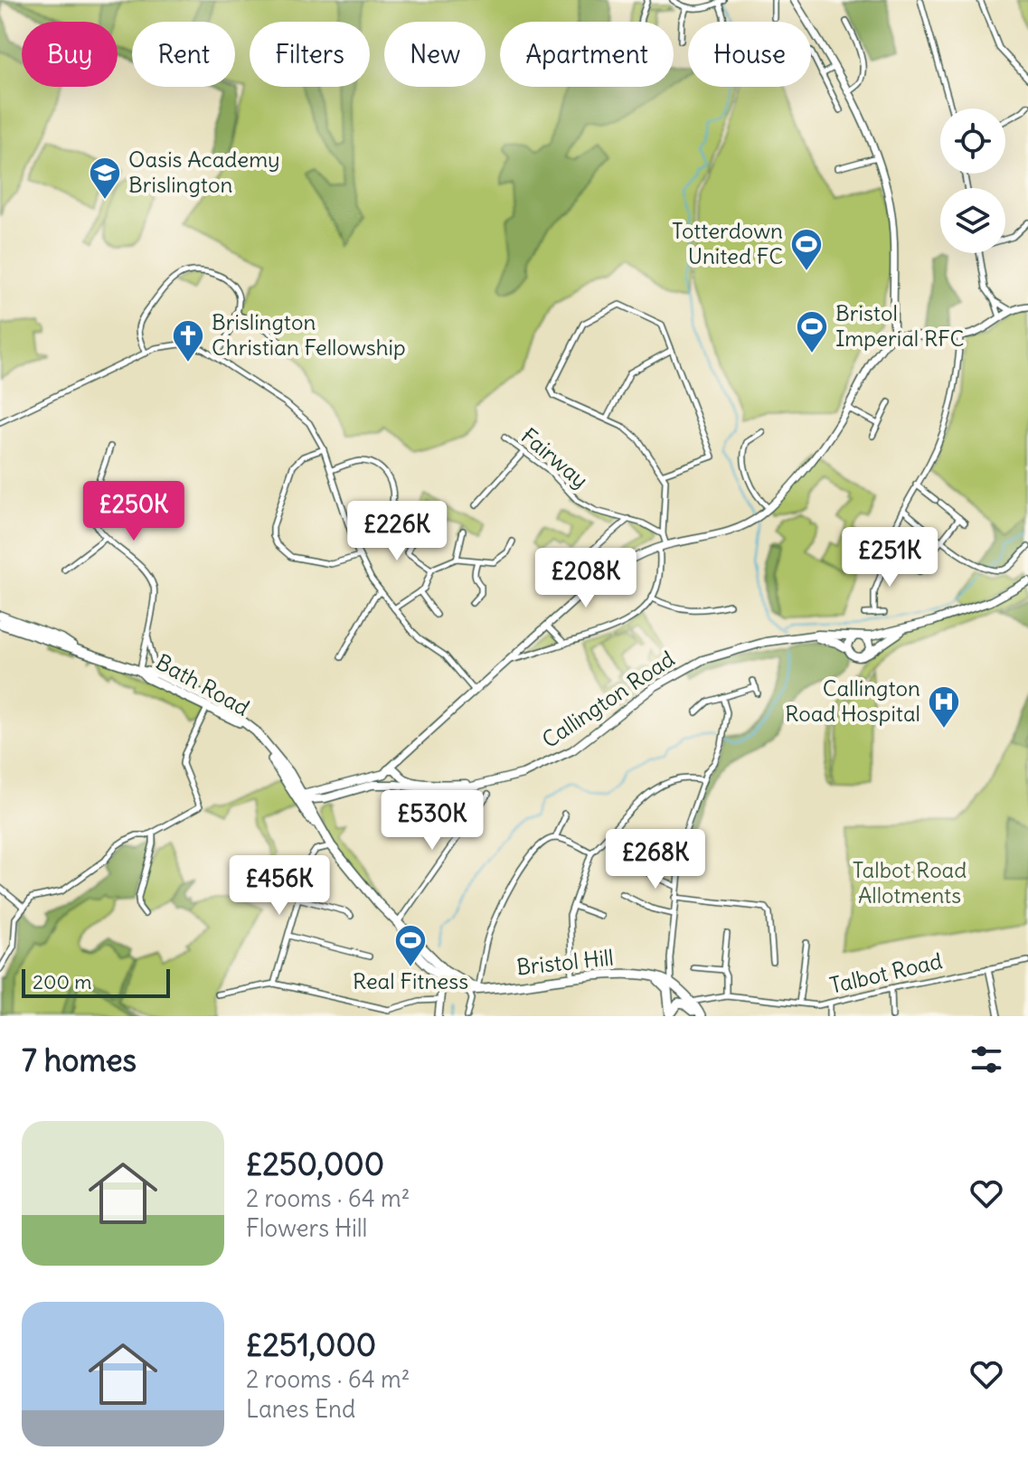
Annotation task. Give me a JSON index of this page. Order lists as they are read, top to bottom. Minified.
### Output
{"streets":{"highway":["Bath Road","Bristol Hill"],"main road":["Callington Road"],"street":["Fairway","Talbot Road"]},"parks":["Talbot Road Allotments"],"places":{"school or university":["Oasis Academy Brislington"],"sports":["Totterdown United FC","Bristol Imperial RFC","Real Fitness"],"church":["Brislington Christian Fellowship"],"hospital":["Callington Road Hospital"]},"scale_bar":"200 m","page":{"chip":["Buy","Rent","Filters","New","Apartment","House"],"price":["£250K","£226K","£251K","£208K","£530K","£268K","£456K"],"scale":"200 m","heading":"7 homes","list":[{"name":"£250,000","note":"2 rooms · 64 m² · Flowers Hill"},{"name":"£251,000","note":"2 rooms · 64 m² · Lanes End"}]}}
